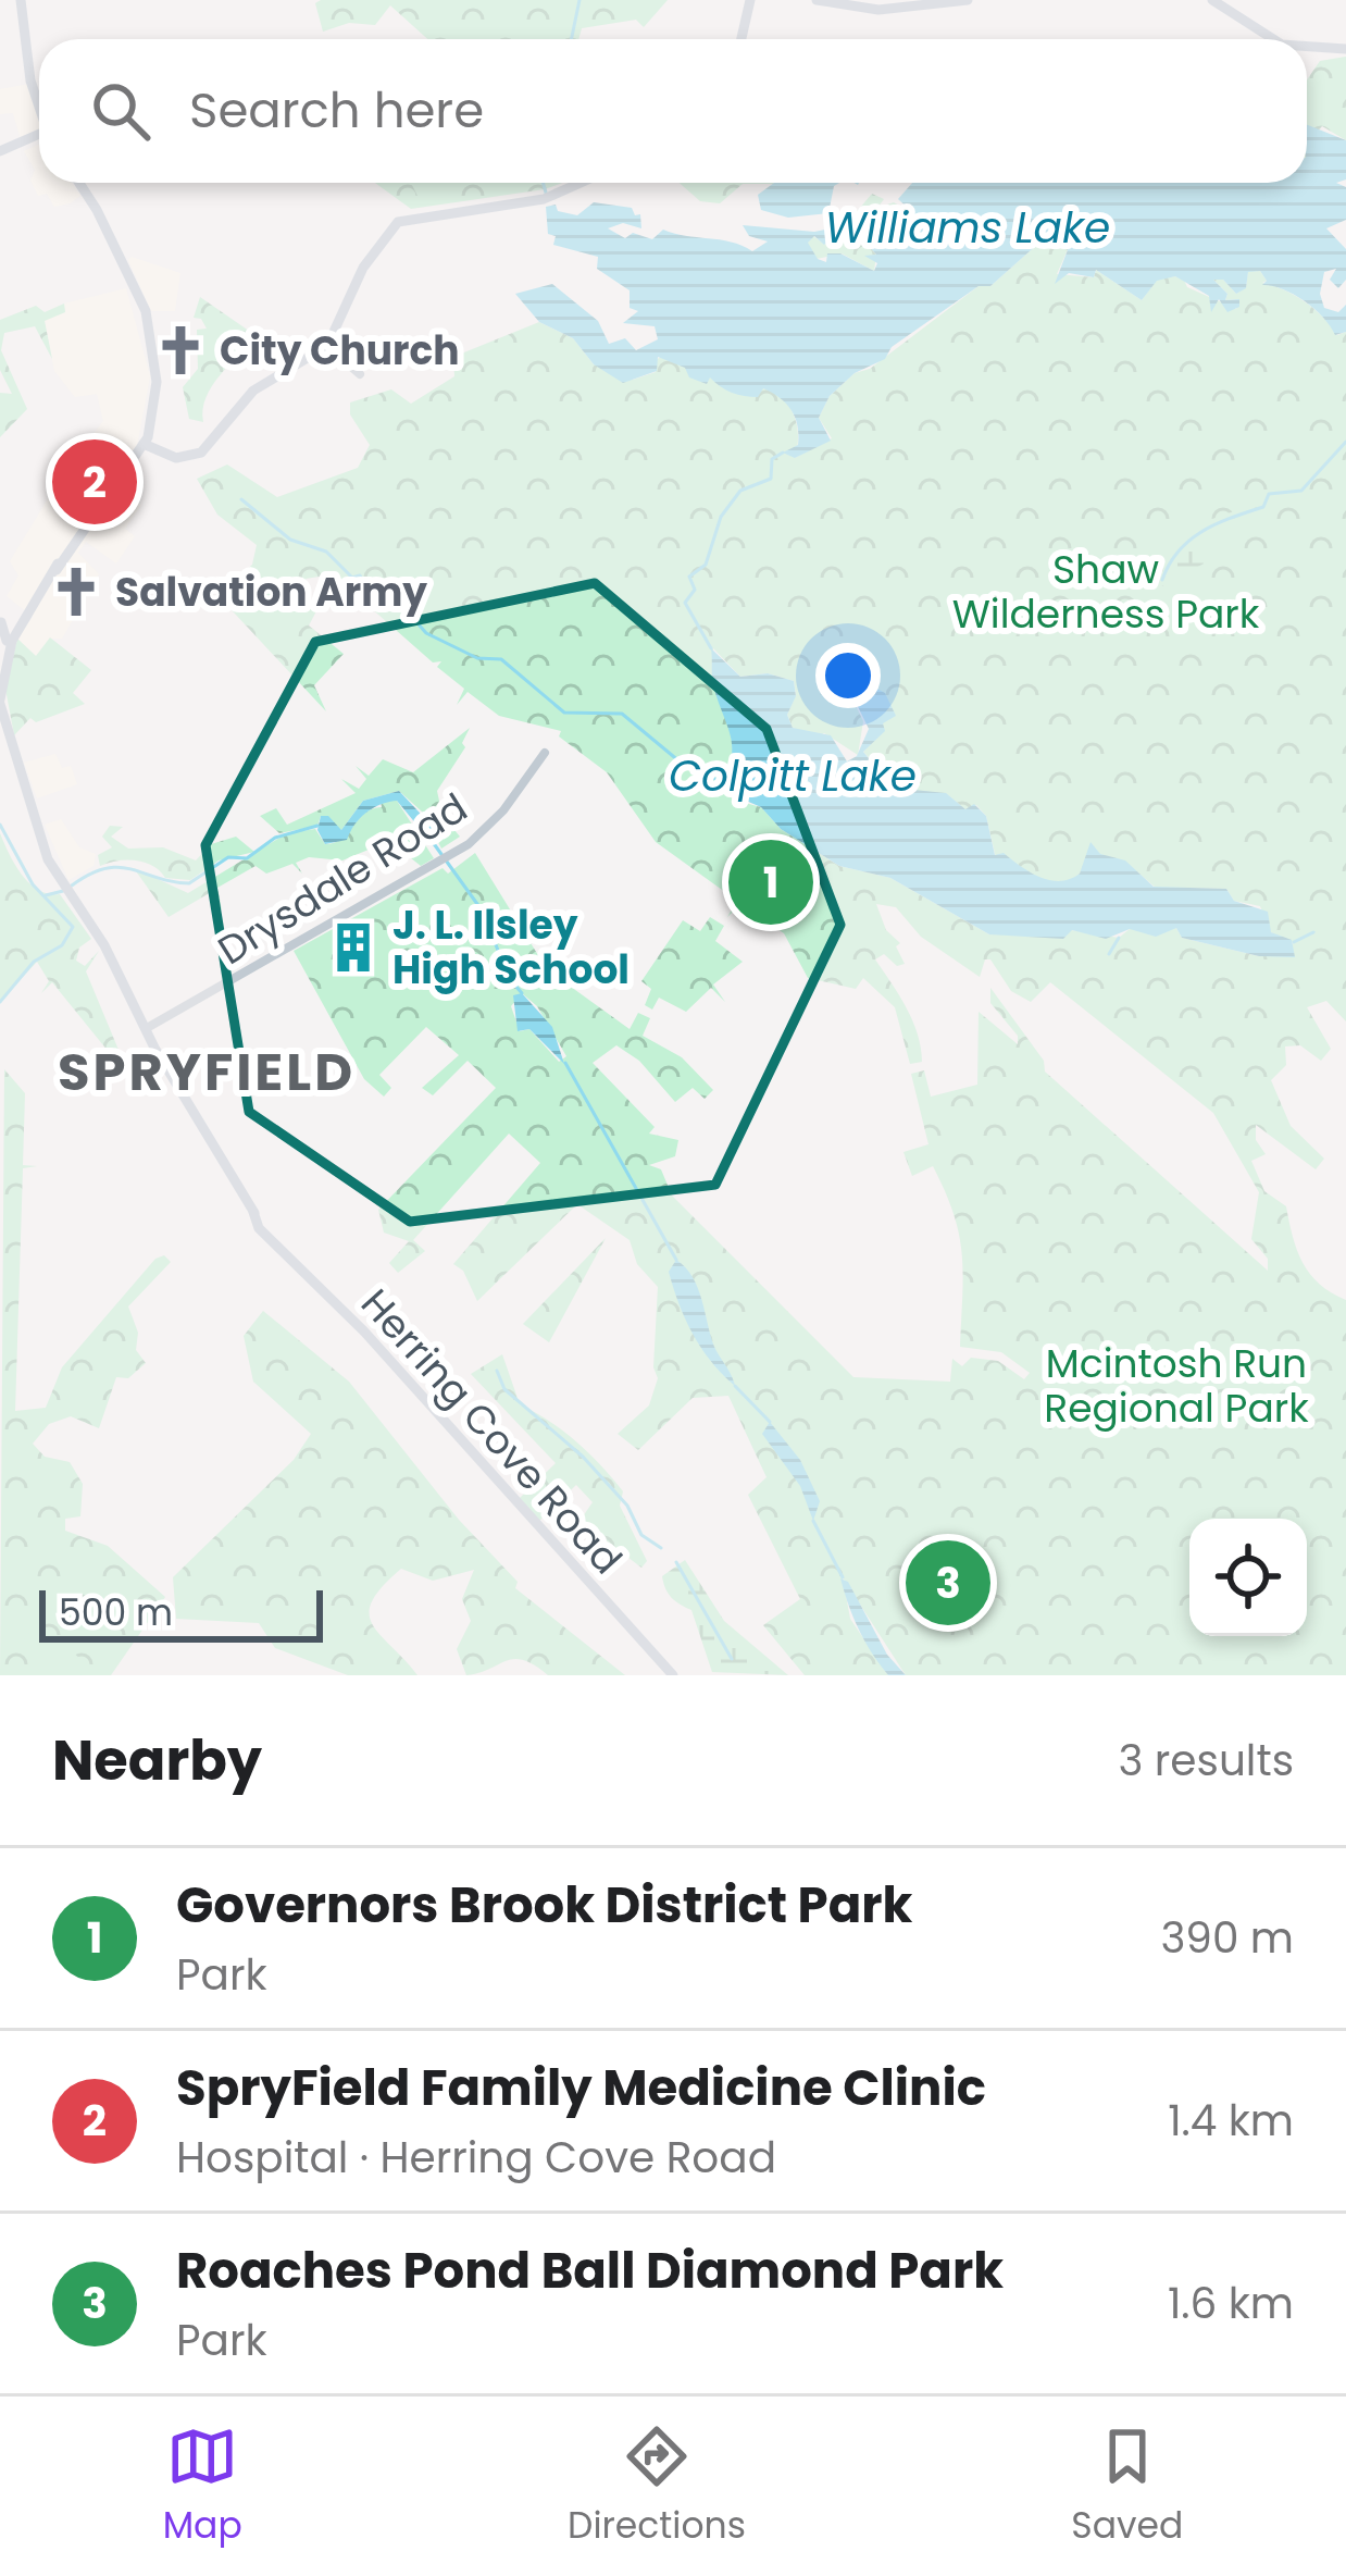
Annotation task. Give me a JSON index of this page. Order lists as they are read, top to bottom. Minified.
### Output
{"streets":{"main road":["Herring Cove Road"],"street":["Drysdale Road"]},"crossings":[["Drysdale Road","Herring Cove Road"]],"districts":["SPRYFIELD"],"water":["Williams Lake","Colpitt Lake"],"parks":["Shaw Wilderness Park","Mcintosh Run Regional Park"],"places":{"church":["City Church","Salvation Army"],"building":["J. L. Ilsley High School"]},"scale_bar":"500 m","page":{"search":"Search here","pins":["2","1","3"],"scale":"500 m","heading":["Nearby","3 results"],"list":[{"mark":"1","name":"Governors Brook District Park","note":"Park","value":"390 m"},{"mark":"2","name":"SpryField Family Medicine Clinic","note":"Hospital · Herring Cove Road","value":"1.4 km"},{"mark":"3","name":"Roaches Pond Ball Diamond Park","note":"Park","value":"1.6 km"}],"nav":["Map","Directions","Saved"]}}
